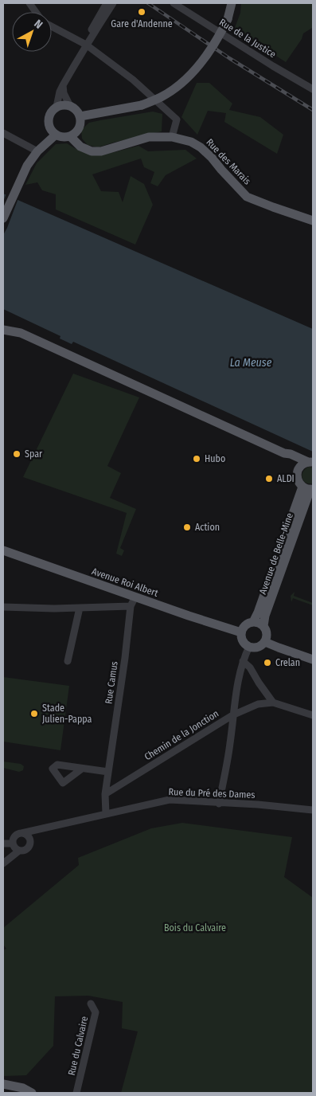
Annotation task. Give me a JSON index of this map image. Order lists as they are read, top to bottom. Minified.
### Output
{"streets":{"main road":["Rue des Marais","Avenue de Belle-Mine","Avenue Roi Albert"],"street":["Rue de la Justice","Rue Camus","Chemin de la Jonction","Rue du Pré des Dames","Rue du Calvaire"]},"crossings":[["Avenue de Belle-Mine","Avenue Roi Albert"],["Avenue Roi Albert","Rue Camus"],["Rue Camus","Chemin de la Jonction"],["Rue Camus","Rue du Pré des Dames"]],"water":["La Meuse"],"parks":["Bois du Calvaire"],"places":["Gare d'Andenne","Spar","Hubo","ALDI","Action","Crelan","Stade Julien-Pappa"],"north":"top right"}
